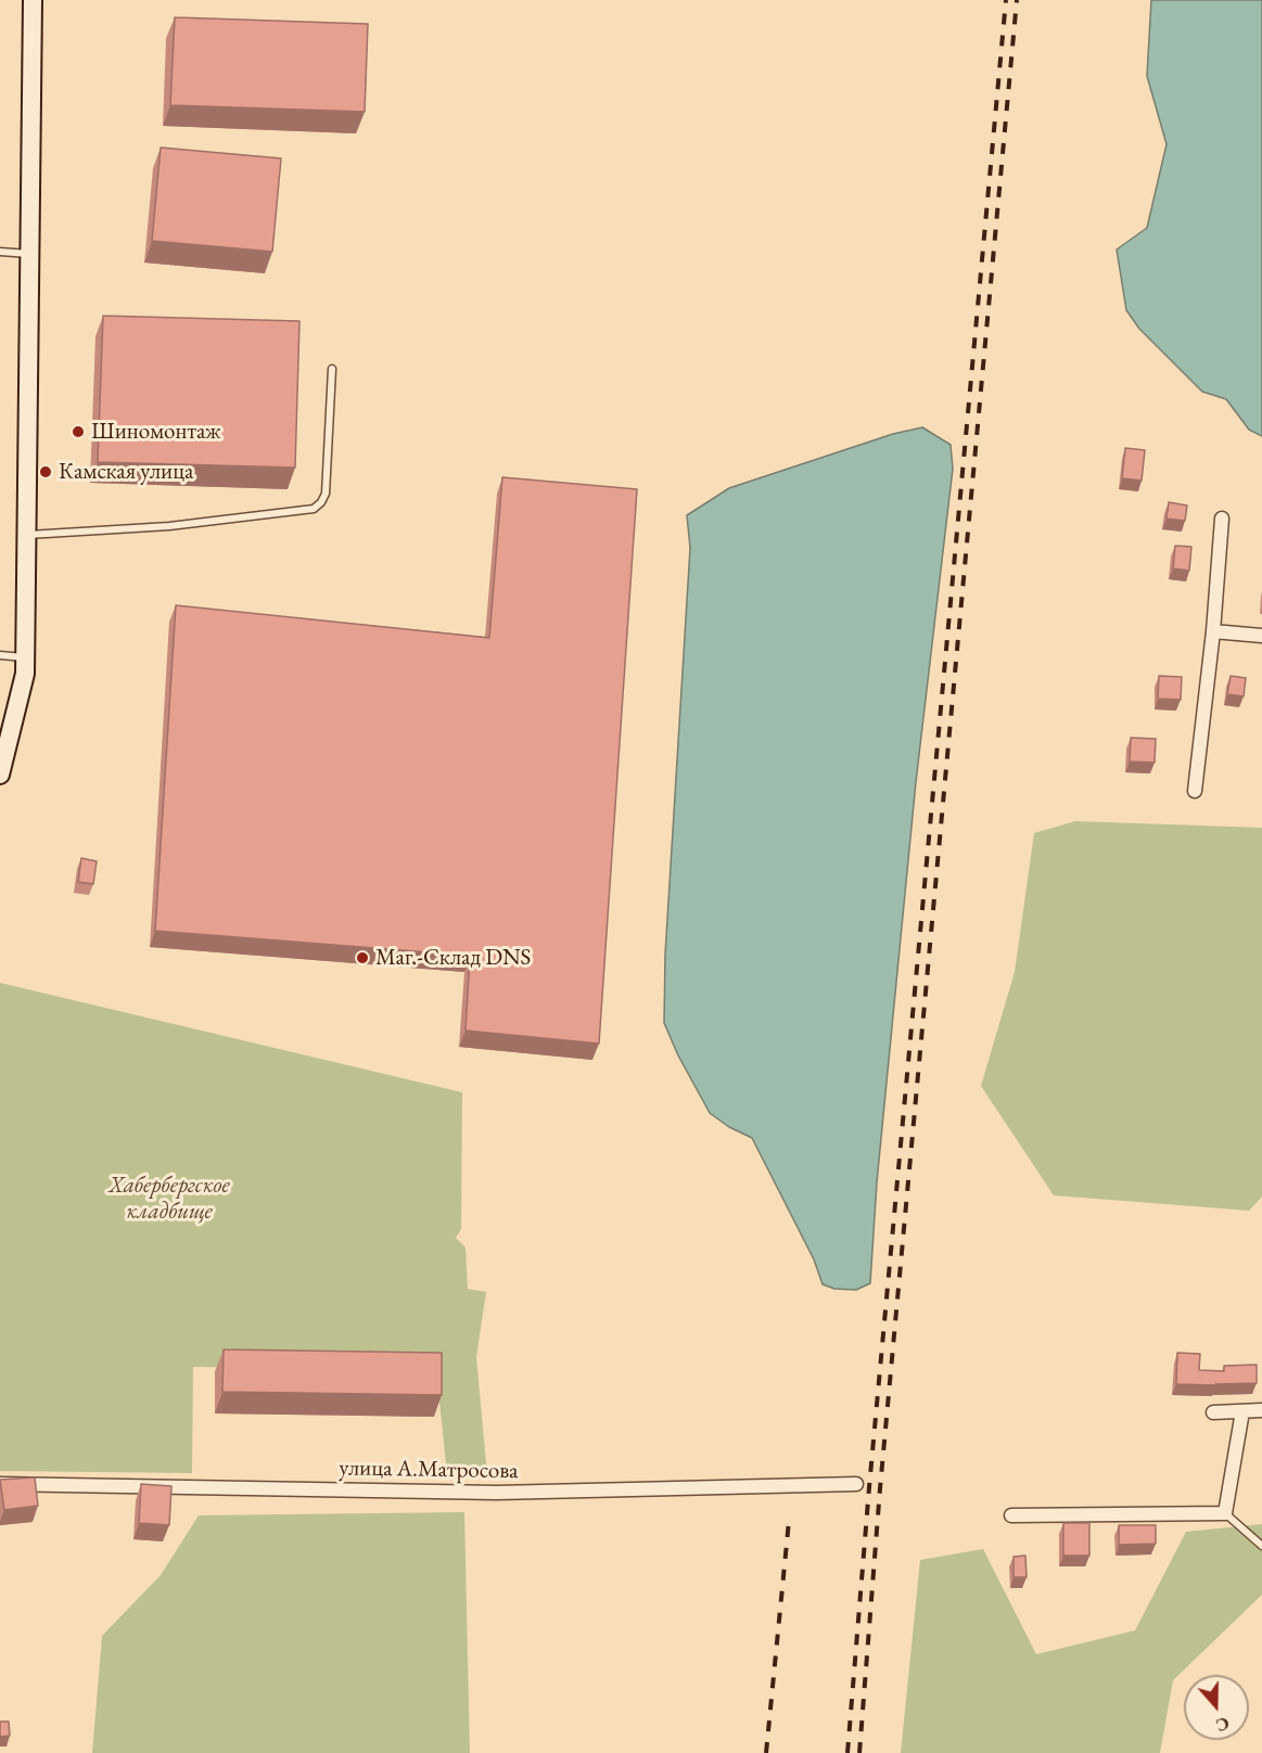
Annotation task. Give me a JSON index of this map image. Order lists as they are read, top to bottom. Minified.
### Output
{"streets":{"street":["улица А.Матросова"]},"parks":["Хабербергское кладбище"],"places":["Шиномонтаж","Камская улица","Маг.-Склад DNS"],"north":"bottom"}
